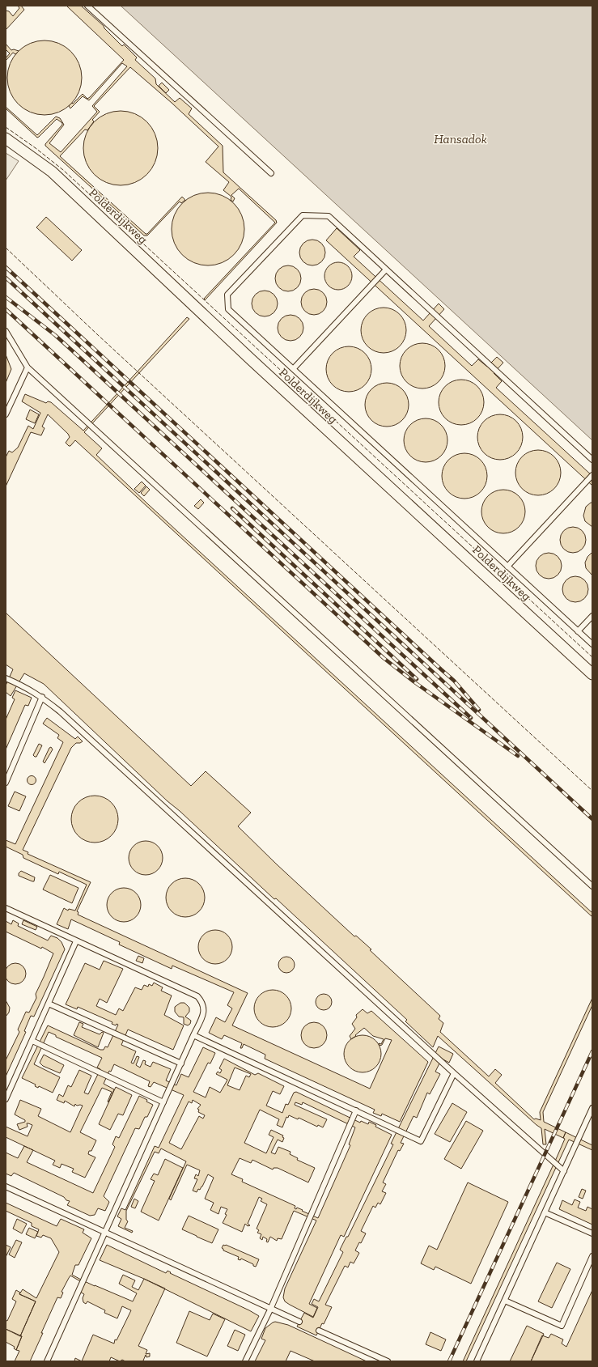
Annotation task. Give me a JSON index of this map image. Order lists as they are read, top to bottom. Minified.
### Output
{"streets":{"street":["Polderdijkweg"]},"water":["Hansadok"]}
